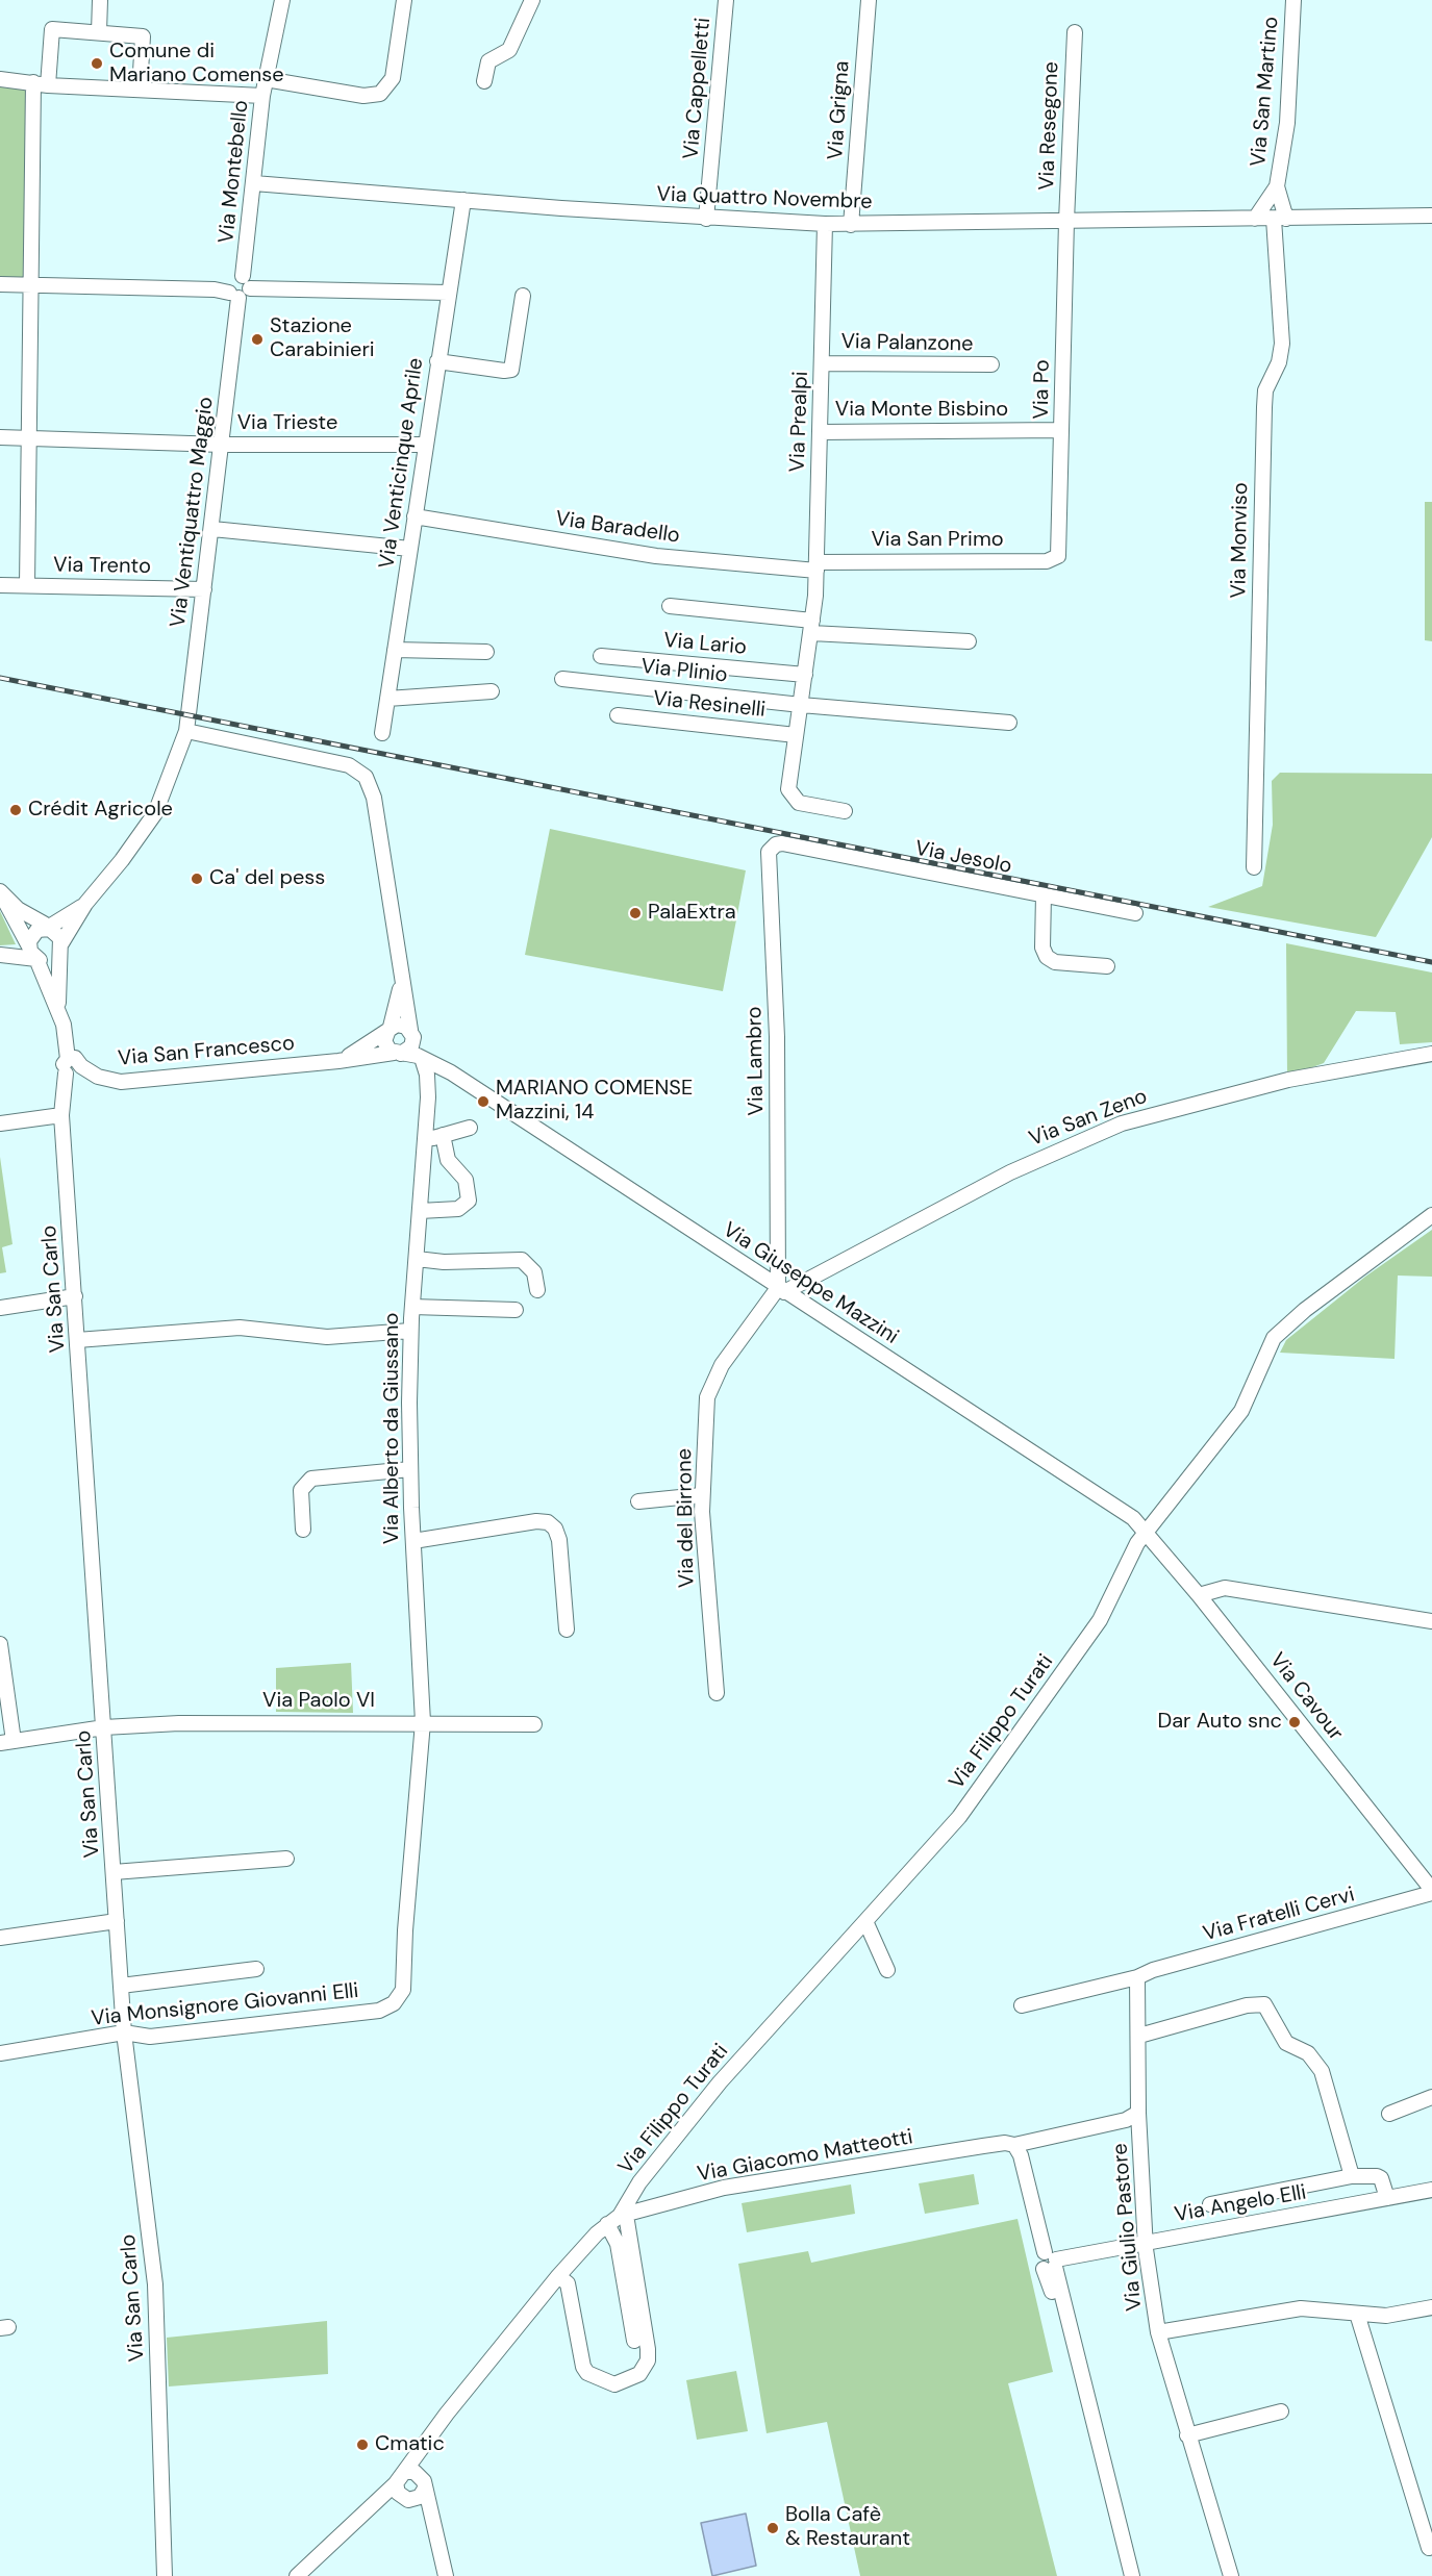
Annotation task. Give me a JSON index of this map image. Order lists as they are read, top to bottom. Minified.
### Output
{"streets":{"street":["Via Cappelletti","Via San Martino","Via Grigna","Via Resegone","Via Montebello","Via Quattro Novembre","Via Palanzone","Via Po","Via Monte Bisbino","Via Prealpi","Via Trieste","Via Venticinque Aprile","Via Ventiquattro Maggio","Via Baradello","Via San Primo","Via Monviso","Via Trento","Via Lario","Via Plinio","Via Resinelli","Via Jesolo","Via San Francesco","Via Lambro","Via San Zeno","Via Giuseppe Mazzini","Via San Carlo","Via Alberto da Giussano","Via del Birrone","Via Cavour","Via Paolo VI","Via Filippo Turati","Via Fratelli Cervi","Via Monsignore Giovanni Elli","Via Giacomo Matteotti","Via Angelo Elli","Via Giulio Pastore"]},"crossings":[["Via Cappelletti","Via Quattro Novembre"],["Via San Martino","Via Monviso"],["Via Grigna","Via Quattro Novembre"],["Via Resegone","Via Quattro Novembre"],["Via Resegone","Via Po"],["Via Montebello","Via Quattro Novembre"],["Via Montebello","Via Ventiquattro Maggio"],["Via Quattro Novembre","Via Po"],["Via Quattro Novembre","Via Prealpi"],["Via Quattro Novembre","Via Venticinque Aprile"],["Via Quattro Novembre","Via Monviso"],["Via Palanzone","Via Prealpi"],["Via Po","Via Monte Bisbino"],["Via Po","Via San Primo"],["Via Monte Bisbino","Via Prealpi"],["Via Prealpi","Via Baradello"],["Via Prealpi","Via San Primo"],["Via Prealpi","Via Lario"],["Via Prealpi","Via Plinio"],["Via Prealpi","Via Resinelli"],["Via Trieste","Via Venticinque Aprile"],["Via Trieste","Via Ventiquattro Maggio"],["Via Venticinque Aprile","Via Baradello"],["Via Ventiquattro Maggio","Via Trento"],["Via Baradello","Via San Primo"],["Via Jesolo","Via Lambro"],["Via San Francesco","Via Giuseppe Mazzini"],["Via San Francesco","Via San Carlo"],["Via Lambro","Via San Zeno"],["Via Lambro","Via Giuseppe Mazzini"],["Via Lambro","Via del Birrone"],["Via San Zeno","Via Giuseppe Mazzini"],["Via San Zeno","Via del Birrone"],["Via Giuseppe Mazzini","Via Alberto da Giussano"],["Via Giuseppe Mazzini","Via del Birrone"],["Via Giuseppe Mazzini","Via Cavour"],["Via Giuseppe Mazzini","Via Filippo Turati"],["Via San Carlo","Via Paolo VI"],["Via San Carlo","Via Monsignore Giovanni Elli"],["Via Alberto da Giussano","Via Paolo VI"],["Via Alberto da Giussano","Via Monsignore Giovanni Elli"],["Via Cavour","Via Filippo Turati"],["Via Cavour","Via Fratelli Cervi"],["Via Paolo VI","Via Monsignore Giovanni Elli"],["Via Filippo Turati","Via Giacomo Matteotti"],["Via Fratelli Cervi","Via Giulio Pastore"],["Via Giacomo Matteotti","Via Giulio Pastore"],["Via Angelo Elli","Via Giulio Pastore"]],"places":["Comune di Mariano Comense","Stazione Carabinieri","Crédit Agricole","Ca' del pess","PalaExtra","MARIANO COMENSE Mazzini, 14","Dar Auto snc","Cmatic","Bolla Cafè & Restaurant"]}
